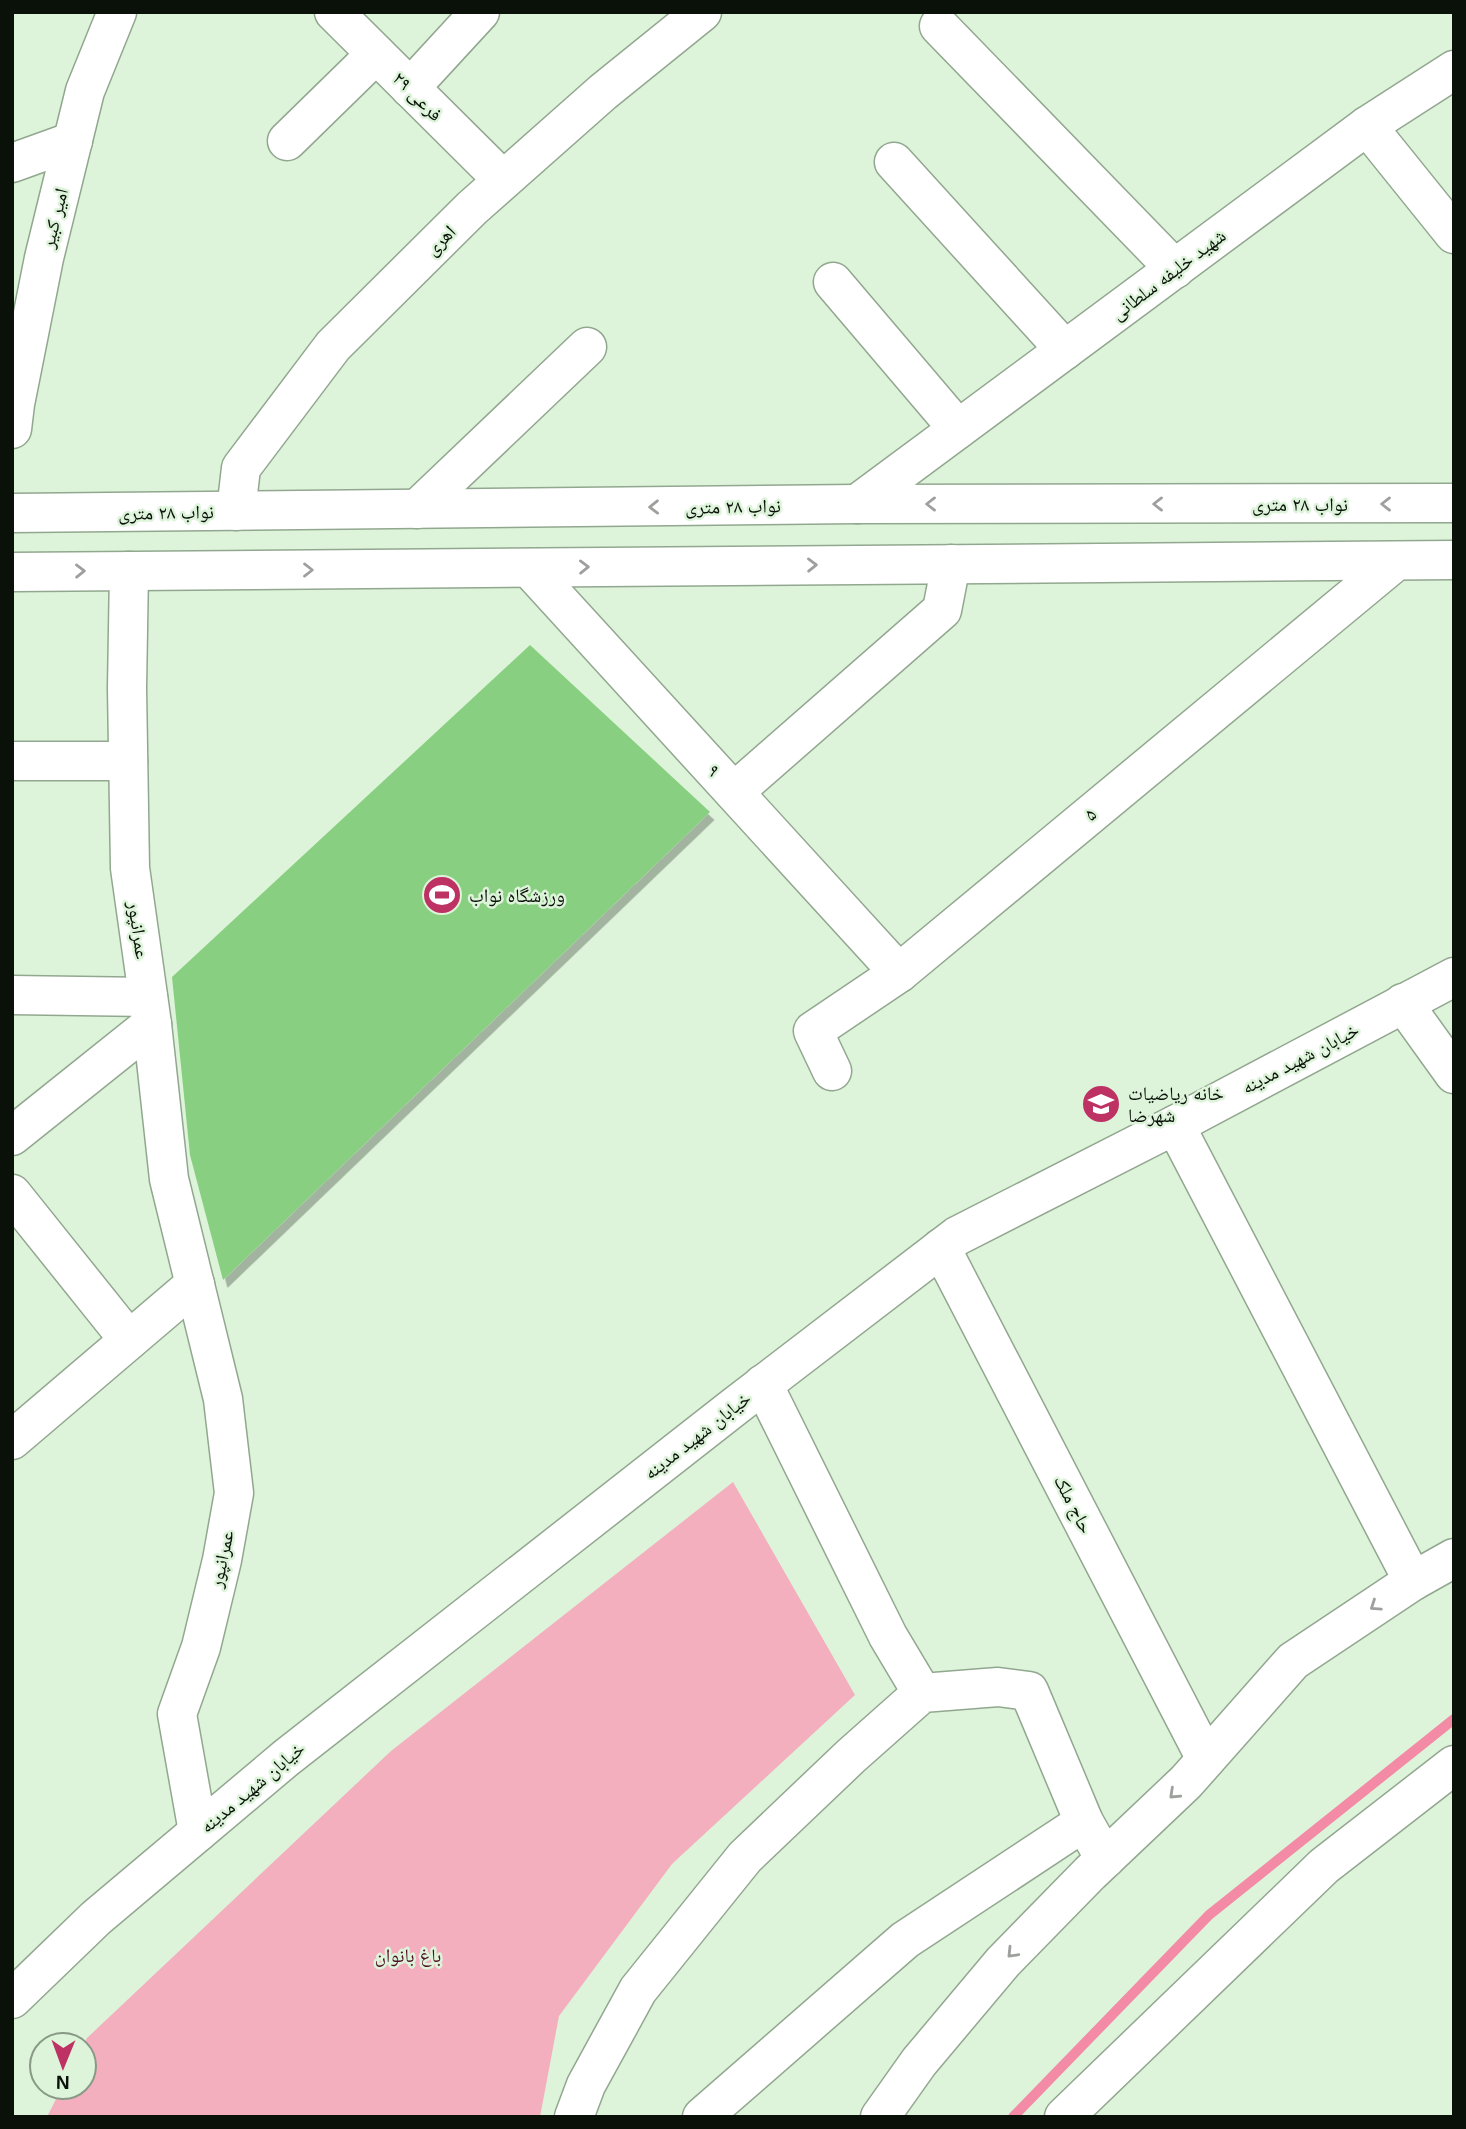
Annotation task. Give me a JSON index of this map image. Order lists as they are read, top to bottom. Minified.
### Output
{"streets":{"street":["فرعی ۲۹","امیر کبیر","اهری","شهید خلیفه سلطانی","نواب ۲۸ متری","۹","۵","عمرانپور","خیابان شهید مدینه","حاج ملک"]},"crossings":[["فرعی ۲۹","اهری"],["اهری","نواب ۲۸ متری"],["شهید خلیفه سلطانی","نواب ۲۸ متری"],["۹","۵"],["عمرانپور","خیابان شهید مدینه"],["خیابان شهید مدینه","حاج ملک"]],"parks":["باغ بانوان"],"places":{"sports":["ورزشگاه نواب"],"school or university":["خانه ریاضیات شهرضا"]},"north":"bottom"}
